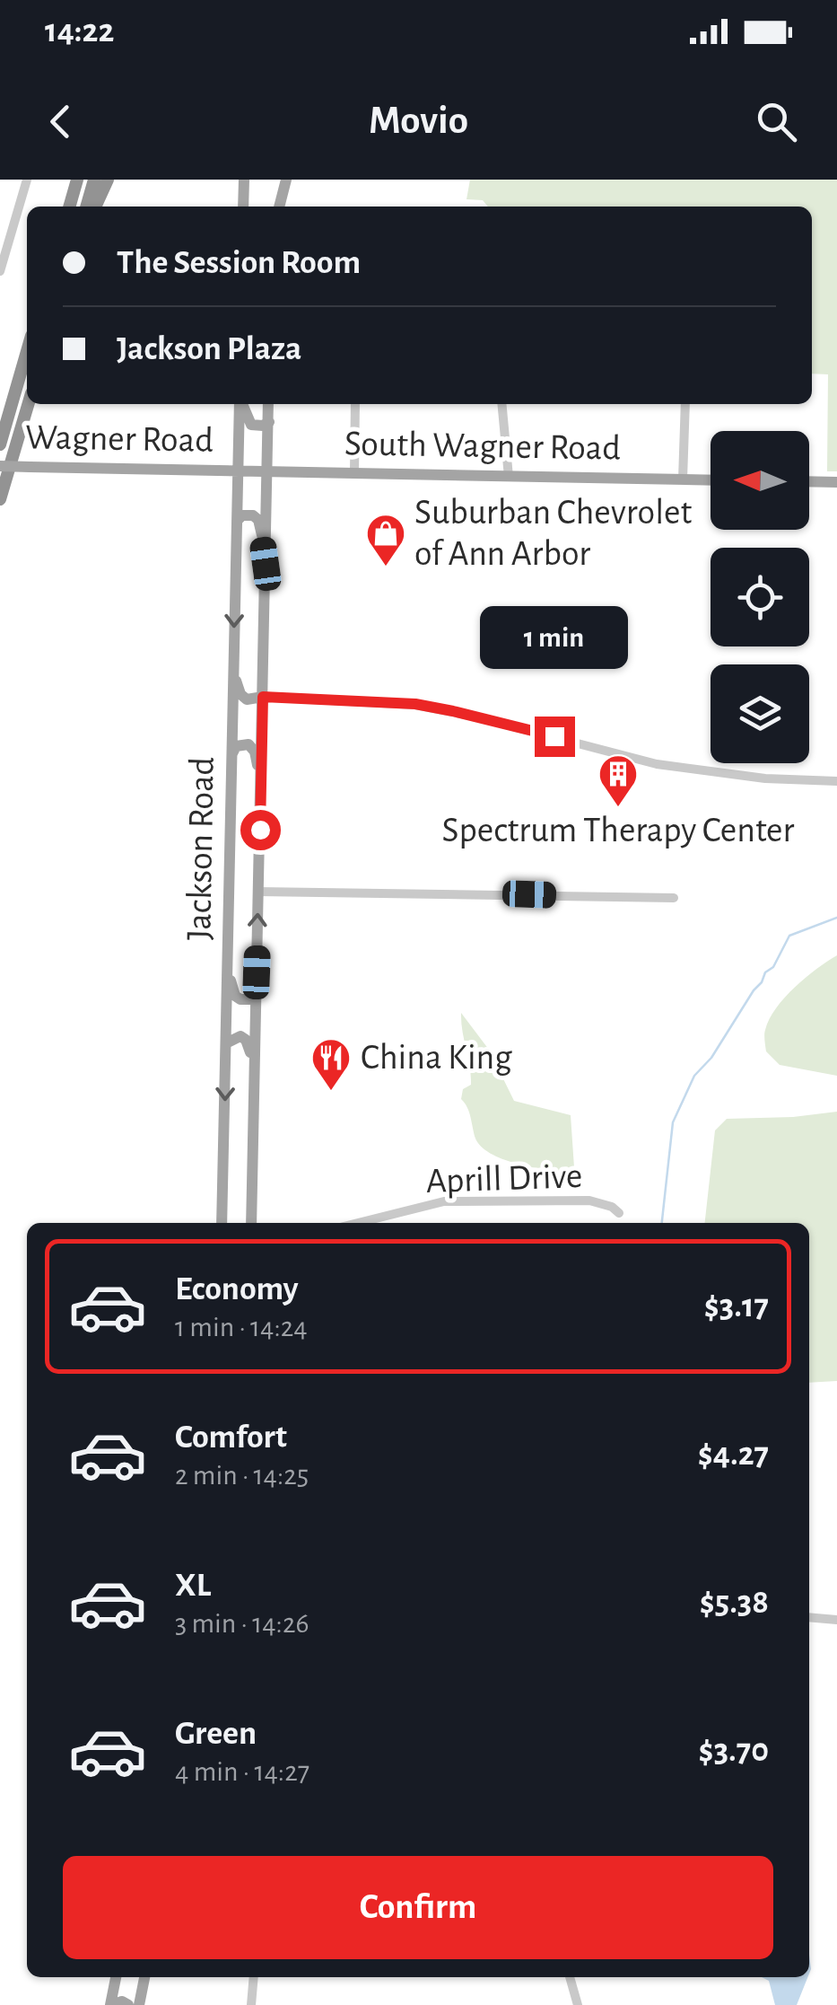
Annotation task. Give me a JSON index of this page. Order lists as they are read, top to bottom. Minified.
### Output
{"streets":{"main road":["Wagner Road","South Wagner Road","Jackson Road"],"street":["Aprill Drive"]},"crossings":[["Wagner Road","South Wagner Road"],["Wagner Road","Jackson Road"],["South Wagner Road","Jackson Road"]],"places":{"shop":["Suburban Chevrolet of Ann Arbor"],"building":["Spectrum Therapy Center"],"restaurant":["China King"]},"north":"left","page":{"status":"14:22","header":"Movio","banner":["The Session Room","Jackson Plaza"],"bubble":"1 min","list":[{"name":"Economy","note":"1 min · 14:24","value":"$3.17"},{"name":"Comfort","note":"2 min · 14:25","value":"$4.27"},{"name":"XL","note":"3 min · 14:26","value":"$5.38"},{"name":"Green","note":"4 min · 14:27","value":"$3.70"}],"buttons":"Confirm"}}
